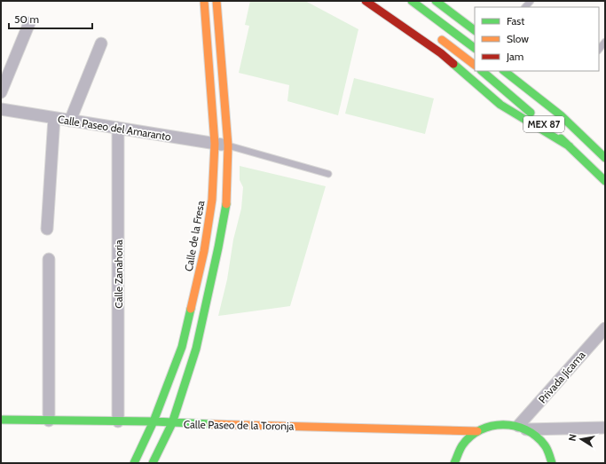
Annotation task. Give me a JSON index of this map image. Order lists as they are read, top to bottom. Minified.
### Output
{"streets":{"street":["MEX 87","Calle Paseo del Amaranto","Calle de la Fresa","Calle Zanahoria","Privada Jícama","Calle Paseo de la Toronja"]},"crossings":[["Calle Paseo del Amaranto","Calle de la Fresa"],["Calle Paseo del Amaranto","Calle Zanahoria"],["Calle de la Fresa","Calle Paseo de la Toronja"],["Calle Zanahoria","Calle Paseo de la Toronja"]],"legend":["Fast","Slow","Jam"],"scale_bar":"50 m","north":"left"}
